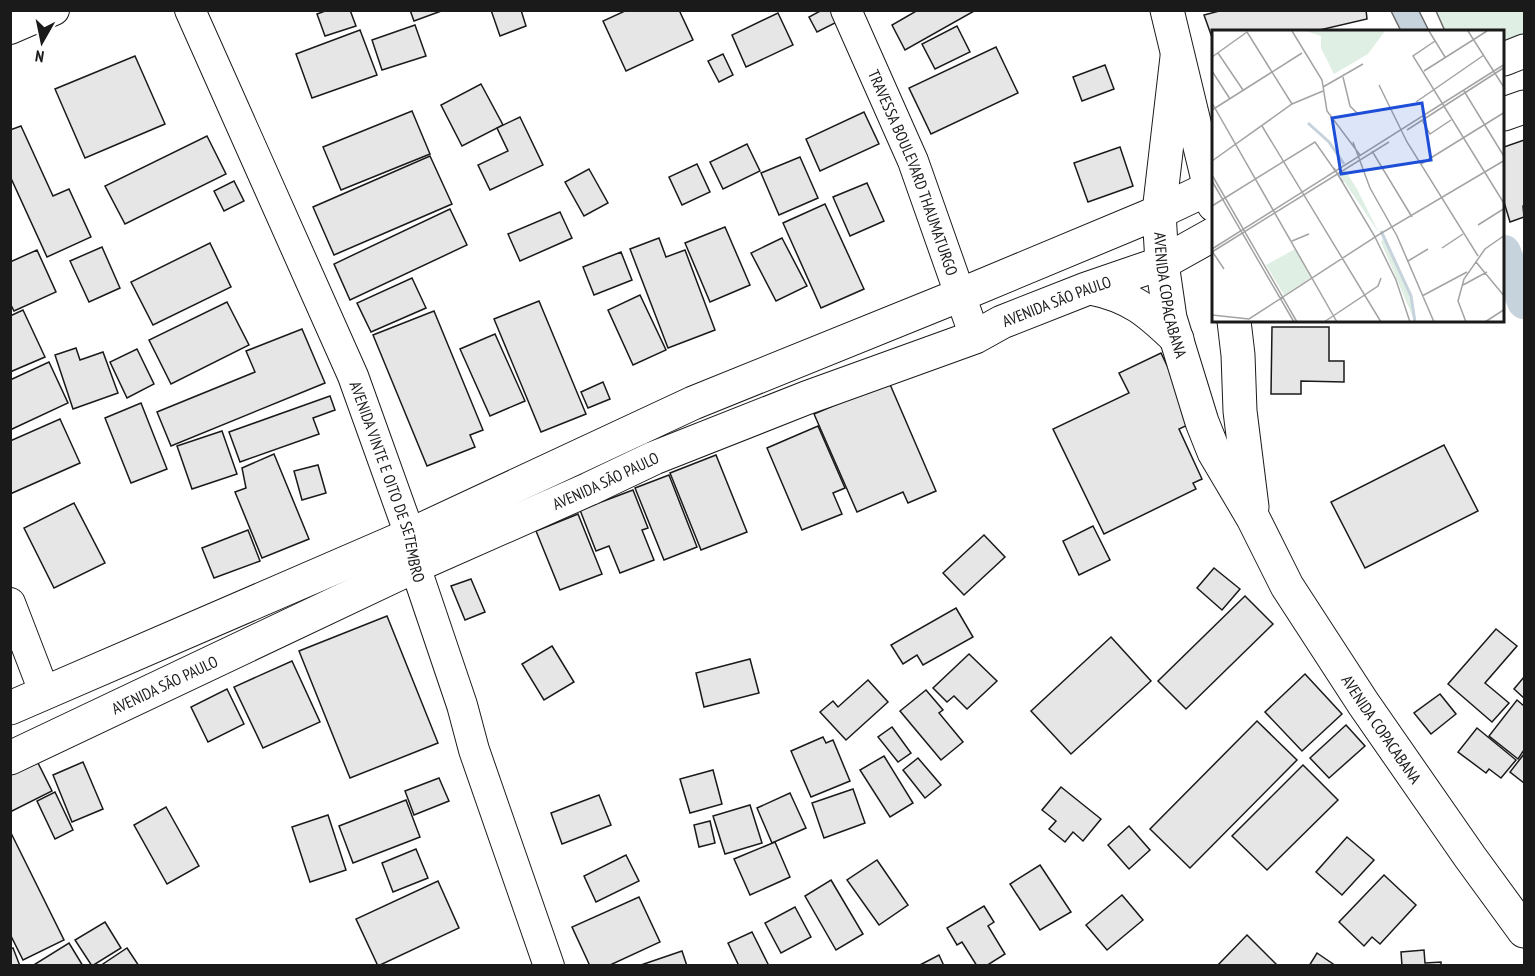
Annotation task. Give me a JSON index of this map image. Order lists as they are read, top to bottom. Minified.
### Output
{"streets":{"street":["TRAVESSA BOULEVARD THAUMATURGO","AVENIDA COPACABANA","AVENIDA SÃO PAULO","AVENIDA VINTE E OITO DE SETEMBRO"]},"crossings":[["TRAVESSA BOULEVARD THAUMATURGO","AVENIDA SÃO PAULO"],["AVENIDA COPACABANA","AVENIDA SÃO PAULO"],["AVENIDA SÃO PAULO","AVENIDA VINTE E OITO DE SETEMBRO"]],"north":"bottom"}
